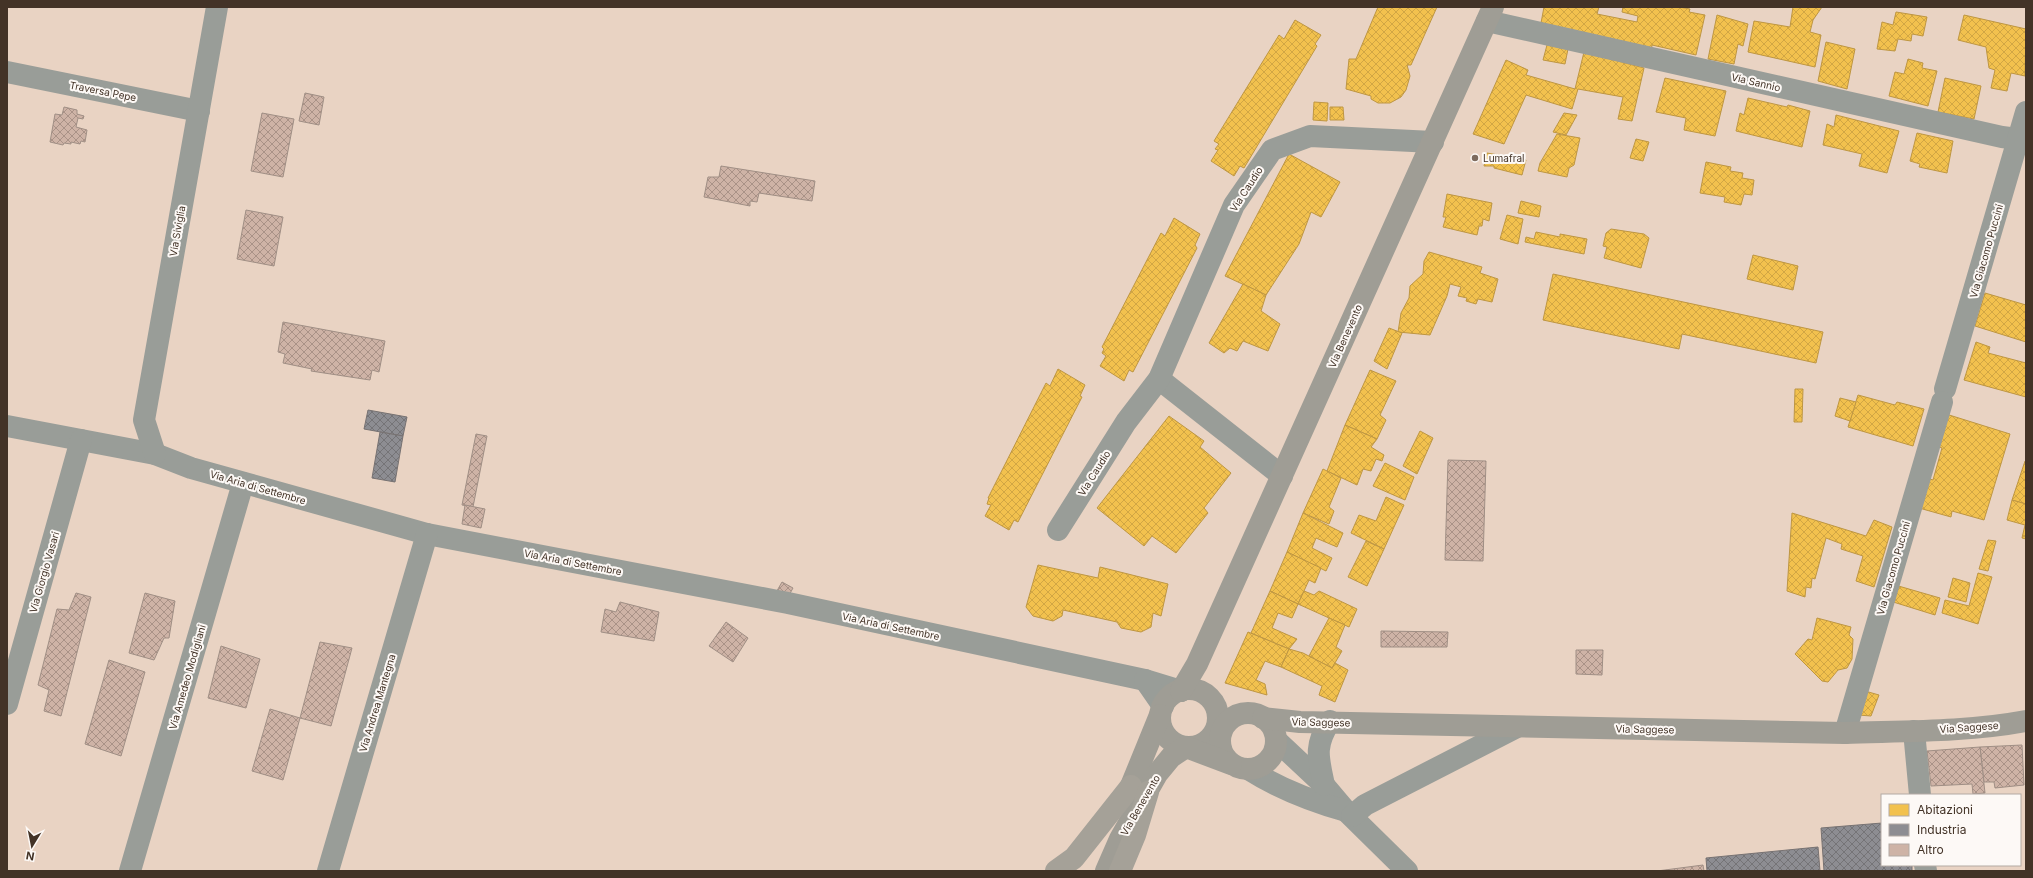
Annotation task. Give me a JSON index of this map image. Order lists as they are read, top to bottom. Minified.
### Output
{"streets":{"main road":["Via Benevento","Via Saggese"],"street":["Via Sannio","Traversa Pepe","Via Caudio","Via Siviglia","Via Giacomo Puccini","Via Aria di Settembre","Via Giorgio Vasari","Via Amedeo Modigliani","Via Andrea Mantegna"]},"crossings":[["Via Sannio","Via Giacomo Puccini"],["Via Sannio","Via Benevento"],["Traversa Pepe","Via Siviglia"],["Via Caudio","Via Benevento"],["Via Siviglia","Via Aria di Settembre"],["Via Giacomo Puccini","Via Saggese"],["Via Benevento","Via Aria di Settembre"],["Via Aria di Settembre","Via Giorgio Vasari"],["Via Aria di Settembre","Via Amedeo Modigliani"],["Via Aria di Settembre","Via Andrea Mantegna"]],"places":["Lumafral"],"legend":["Abitazioni","Industria","Altro"],"north":"bottom"}
